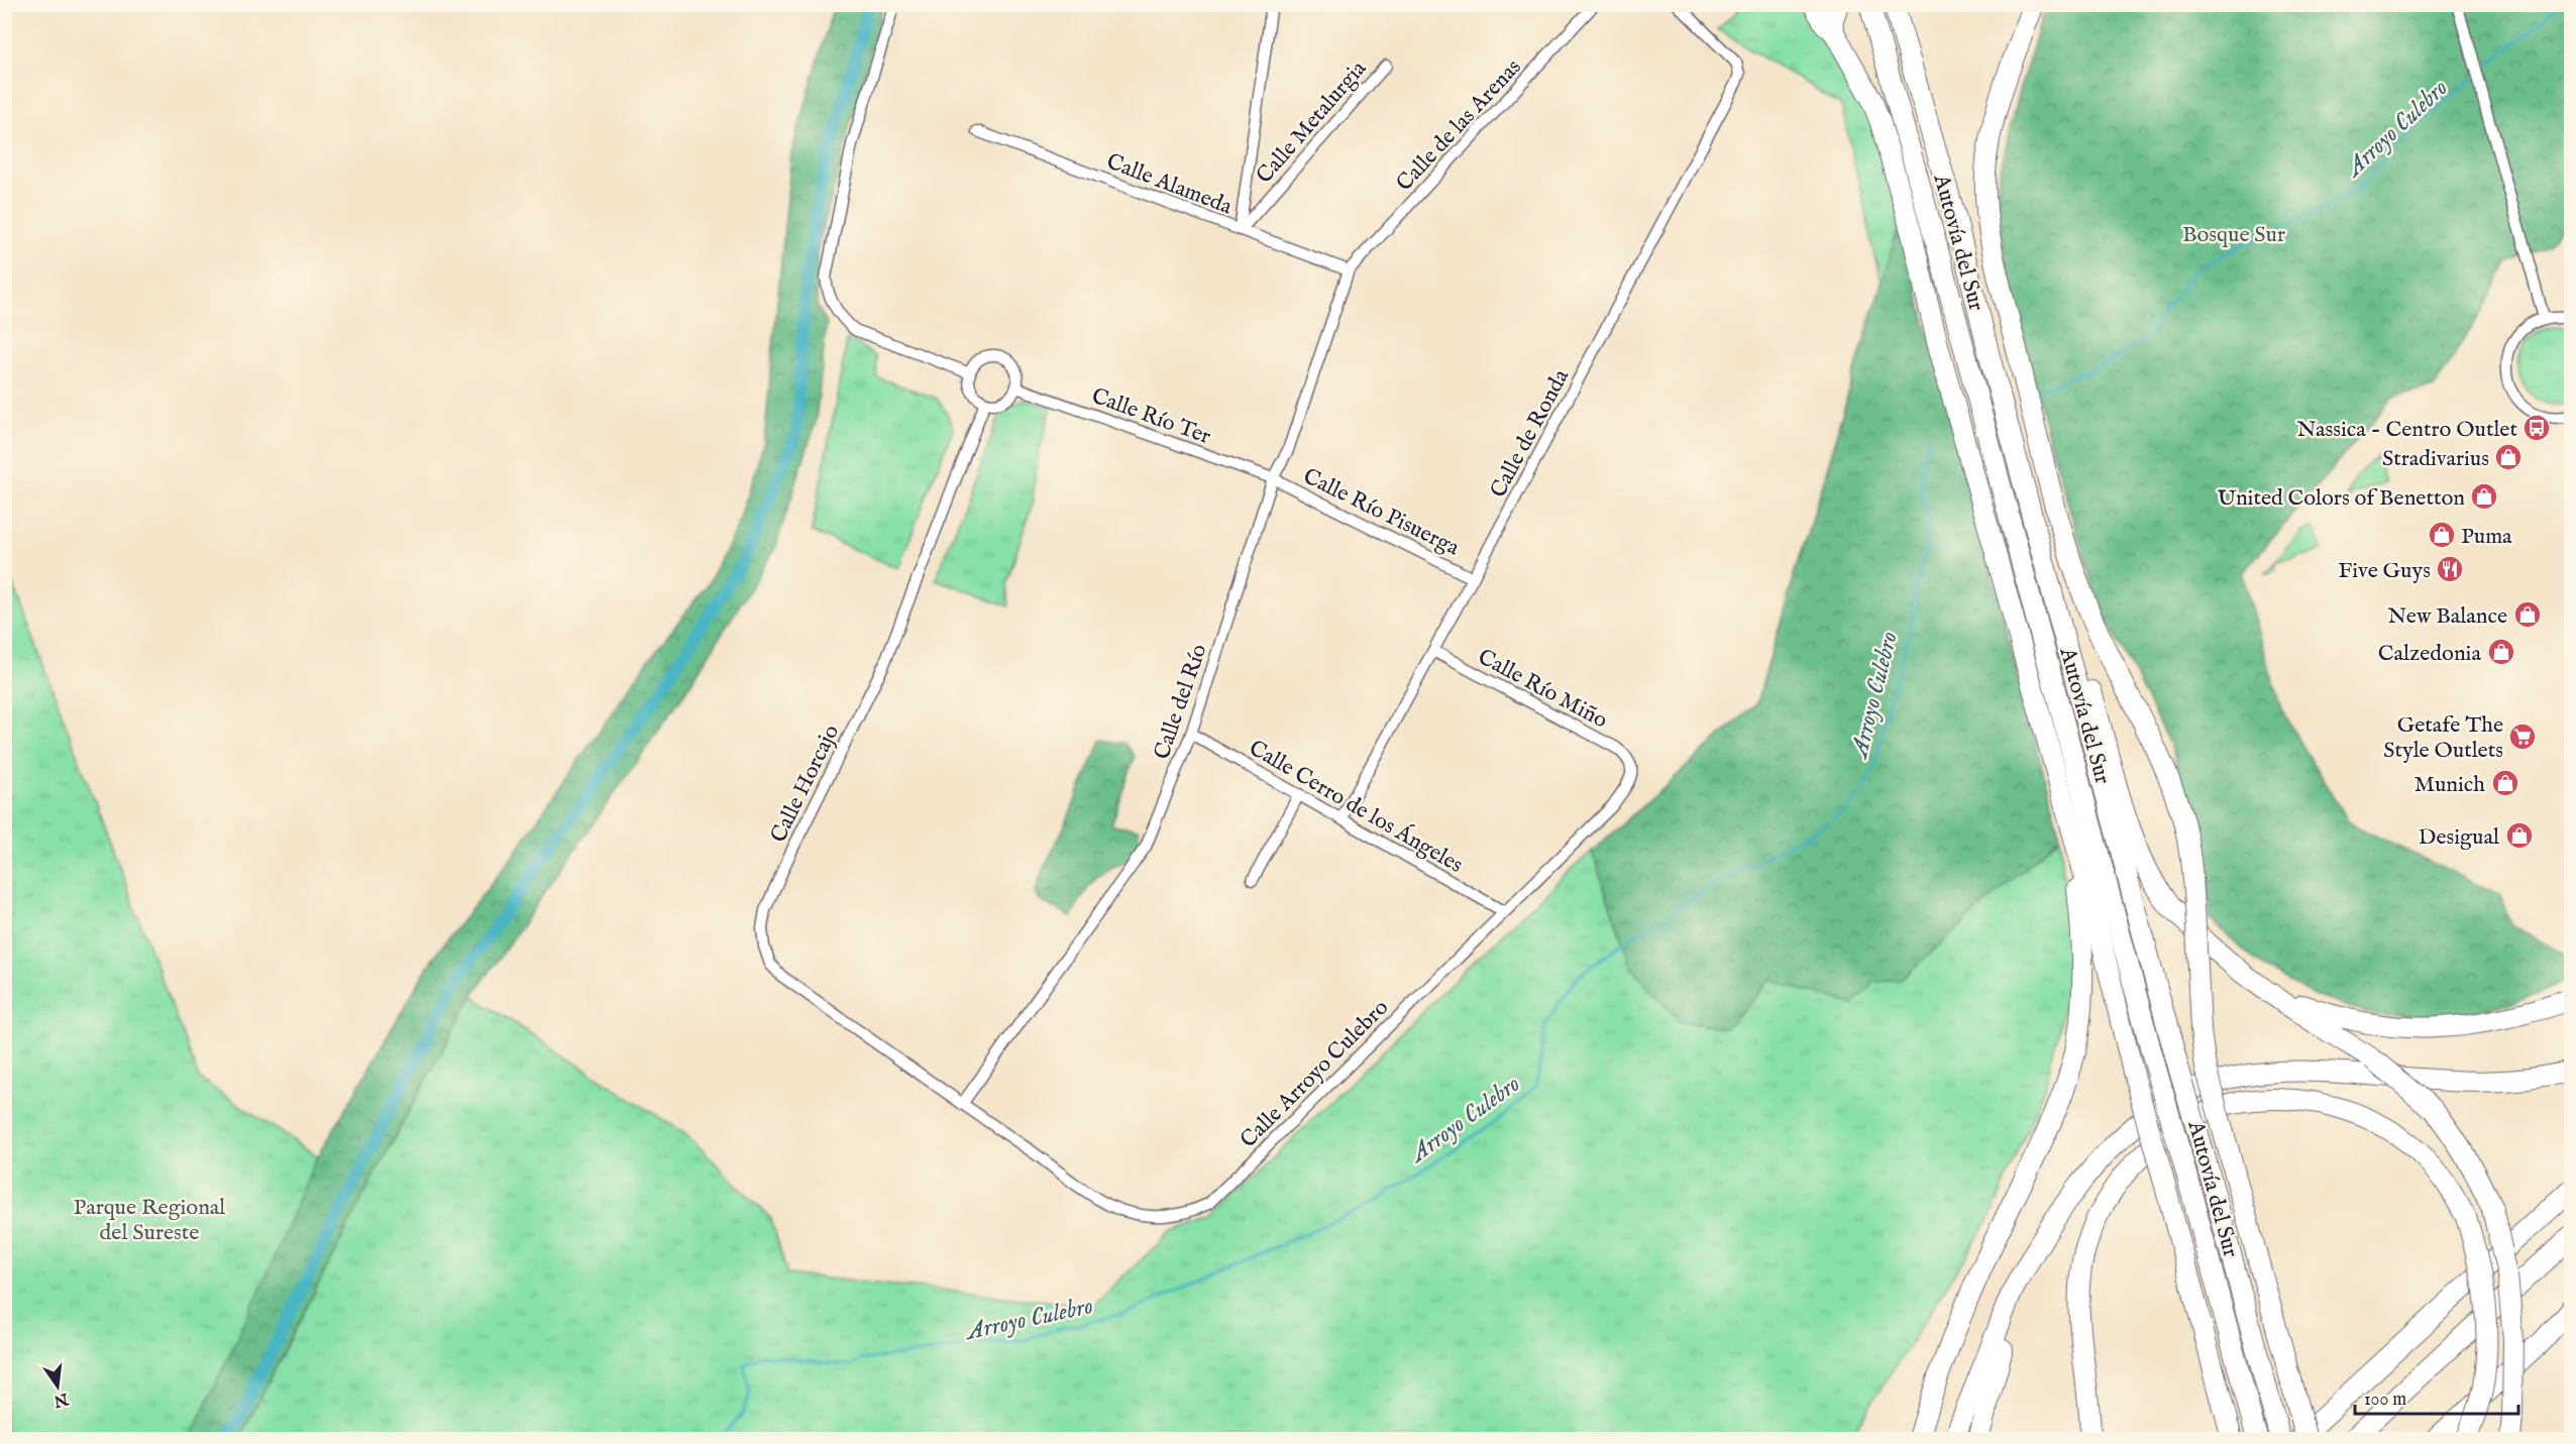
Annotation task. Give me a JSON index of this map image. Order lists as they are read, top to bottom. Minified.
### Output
{"streets":{"highway":["Autovía del Sur"],"street":["Calle Metalurgia","Calle de las Arenas","Calle Alameda","Calle Río Ter","Calle de Ronda","Calle Río Pisuerga","Calle Río Miño","Calle del Río","Calle Horcajo","Calle Cerro de los Ángeles","Calle Arroyo Culebro"]},"crossings":[["Calle Metalurgia","Calle Alameda"],["Calle de las Arenas","Calle Alameda"],["Calle de las Arenas","Calle del Río"],["Calle Alameda","Calle del Río"],["Calle Río Ter","Calle Río Pisuerga"],["Calle Río Ter","Calle del Río"],["Calle Río Ter","Calle Horcajo"],["Calle de Ronda","Calle Río Pisuerga"],["Calle de Ronda","Calle Río Miño"],["Calle de Ronda","Calle Cerro de los Ángeles"],["Calle Río Pisuerga","Calle del Río"],["Calle Río Miño","Calle Arroyo Culebro"],["Calle del Río","Calle Horcajo"],["Calle del Río","Calle Cerro de los Ángeles"],["Calle del Río","Calle Arroyo Culebro"],["Calle Horcajo","Calle Arroyo Culebro"],["Calle Cerro de los Ángeles","Calle Arroyo Culebro"]],"water":["Arroyo Culebro"],"parks":["Bosque Sur","Parque Regional del Sureste"],"places":{"bus stop":["Nassica - Centro Outlet"],"shop":["Stradivarius","United Colors of Benetton","Puma","New Balance","Calzedonia","Munich","Desigual"],"restaurant":["Five Guys"],"supermarket":["Getafe The Style Outlets"]},"scale_bar":"100 m","north":"bottom"}
